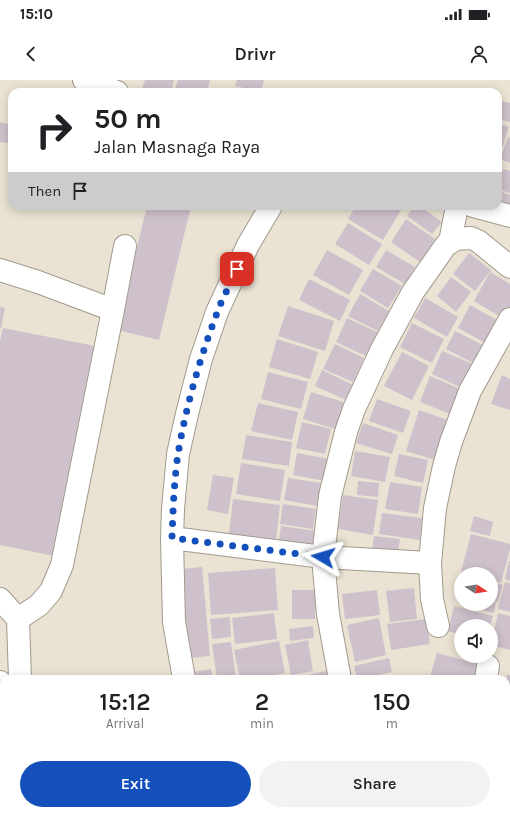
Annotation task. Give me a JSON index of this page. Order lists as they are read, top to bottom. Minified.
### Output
{"north":"right","page":{"status":"15:10","header":"Drivr","turn":["50 m","Jalan Masnaga Raya"],"then":"Then","eta":["15:12","Arrival","2","min","150","m"],"buttons":["Exit","Share"]}}
